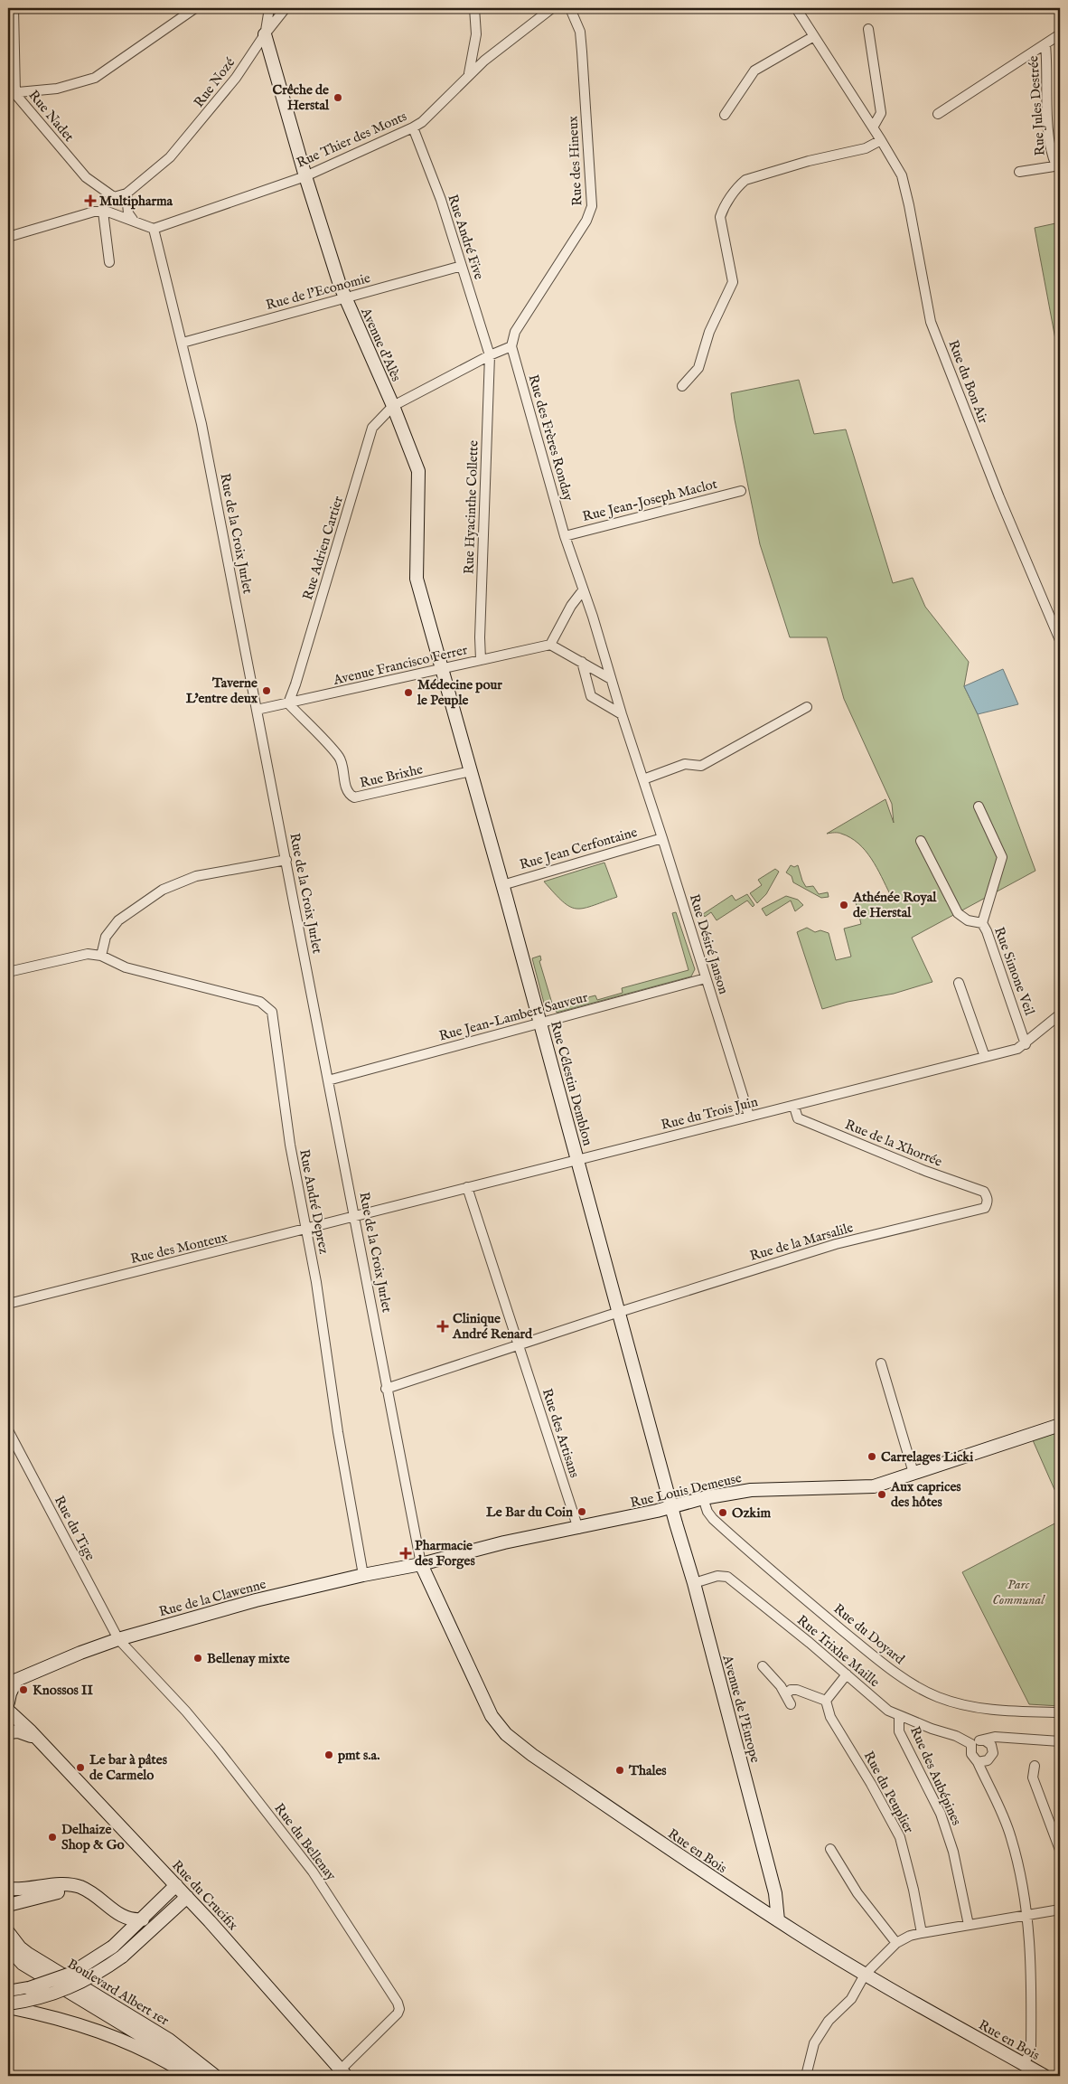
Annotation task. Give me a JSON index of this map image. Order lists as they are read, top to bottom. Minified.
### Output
{"streets":{"street":["Rue Nozé","Rue Jules Destrée","Rue Nadet","Rue Thier des Monts","Rue des Hineux","Rue André Five","Rue de l'Economie","Avenue d'Alès","Rue du Bon Air","Rue des Frères Ronday","Rue Jean-Joseph Maclot","Rue Hyacinthe Collette","Rue de la Croix Jurlet","Rue Adrien Cartier","Avenue Francisco Ferrer","Rue Brixhe","Rue Jean Cerfontaine","Rue Désiré Janson","Rue Simone Veil","Rue Jean-Lambert Sauveur","Rue Célestin Demblon","Rue du Trois Juin","Rue de la Xhorrée","Rue André Deprez","Rue de la Marsalile","Rue des Monteux","Rue des Artisans","Rue Louis Demeuse","Rue du Tige","Rue de la Clawenne","Rue du Doyard","Rue Trixhe Maille","Avenue de l'Europe","Rue des Aubépines","Rue du Peuplier","Rue du Bellenay","Rue en Bois","Rue du Crucifix","Boulevard Albert 1er"]},"crossings":[["Rue Nozé","Avenue d'Alès"],["Rue Thier des Monts","Rue André Five"],["Rue Thier des Monts","Avenue d'Alès"],["Rue Thier des Monts","Rue de la Croix Jurlet"],["Rue des Hineux","Rue des Frères Ronday"],["Rue des Hineux","Rue Adrien Cartier"],["Rue André Five","Rue de l'Economie"],["Rue André Five","Rue Hyacinthe Collette"],["Rue André Five","Rue Adrien Cartier"],["Rue de l'Economie","Avenue d'Alès"],["Rue de l'Economie","Rue de la Croix Jurlet"],["Avenue d'Alès","Rue Adrien Cartier"],["Avenue d'Alès","Avenue Francisco Ferrer"],["Avenue d'Alès","Rue Célestin Demblon"],["Rue des Frères Ronday","Rue Jean-Joseph Maclot"],["Rue des Frères Ronday","Rue Adrien Cartier"],["Rue des Frères Ronday","Rue Désiré Janson"],["Rue Hyacinthe Collette","Rue Adrien Cartier"],["Rue Hyacinthe Collette","Avenue Francisco Ferrer"],["Rue de la Croix Jurlet","Avenue Francisco Ferrer"],["Rue de la Croix Jurlet","Rue Jean-Lambert Sauveur"],["Rue de la Croix Jurlet","Rue du Trois Juin"],["Rue de la Croix Jurlet","Rue des Monteux"],["Rue de la Croix Jurlet","Rue Louis Demeuse"],["Rue de la Croix Jurlet","Rue de la Clawenne"],["Rue de la Croix Jurlet","Rue en Bois"],["Rue Adrien Cartier","Avenue Francisco Ferrer"],["Rue Adrien Cartier","Rue Brixhe"],["Avenue Francisco Ferrer","Rue Brixhe"],["Avenue Francisco Ferrer","Rue Célestin Demblon"],["Rue Brixhe","Rue Célestin Demblon"],["Rue Jean Cerfontaine","Rue Désiré Janson"],["Rue Jean Cerfontaine","Rue Célestin Demblon"],["Rue Désiré Janson","Rue Jean-Lambert Sauveur"],["Rue Désiré Janson","Rue du Trois Juin"],["Rue Simone Veil","Rue du Trois Juin"],["Rue Jean-Lambert Sauveur","Rue Célestin Demblon"],["Rue Célestin Demblon","Rue du Trois Juin"],["Rue Célestin Demblon","Rue de la Marsalile"],["Rue Célestin Demblon","Rue Louis Demeuse"],["Rue Célestin Demblon","Avenue de l'Europe"],["Rue du Trois Juin","Rue de la Xhorrée"],["Rue du Trois Juin","Rue des Monteux"],["Rue du Trois Juin","Rue des Artisans"],["Rue de la Xhorrée","Rue de la Marsalile"],["Rue André Deprez","Rue des Monteux"],["Rue André Deprez","Rue de la Clawenne"],["Rue des Artisans","Rue Louis Demeuse"],["Rue Louis Demeuse","Rue de la Clawenne"],["Rue Louis Demeuse","Rue du Doyard"],["Rue Louis Demeuse","Avenue de l'Europe"],["Rue Louis Demeuse","Rue en Bois"],["Rue du Tige","Rue de la Clawenne"],["Rue du Tige","Rue du Bellenay"],["Rue de la Clawenne","Rue du Bellenay"],["Rue de la Clawenne","Rue en Bois"],["Rue Trixhe Maille","Avenue de l'Europe"],["Rue Trixhe Maille","Rue des Aubépines"],["Avenue de l'Europe","Rue en Bois"],["Rue du Bellenay","Rue du Crucifix"]],"parks":["Parc Communal"],"places":{"other":["Crêche de Herstal","Taverne L'entre deux","Médecine pour le Peuple","Athénée Royal de Herstal","Carrelages Licki","Aux caprices des hôtes","Le Bar du Coin","Ozkim","Bellenay mixte","Knossos II","pmt s.a.","Le bar à pâtes de Carmelo","Thales","Delhaize Shop & Go"],"health":["Multipharma","Clinique André Renard","Pharmacie des Forges"]}}
